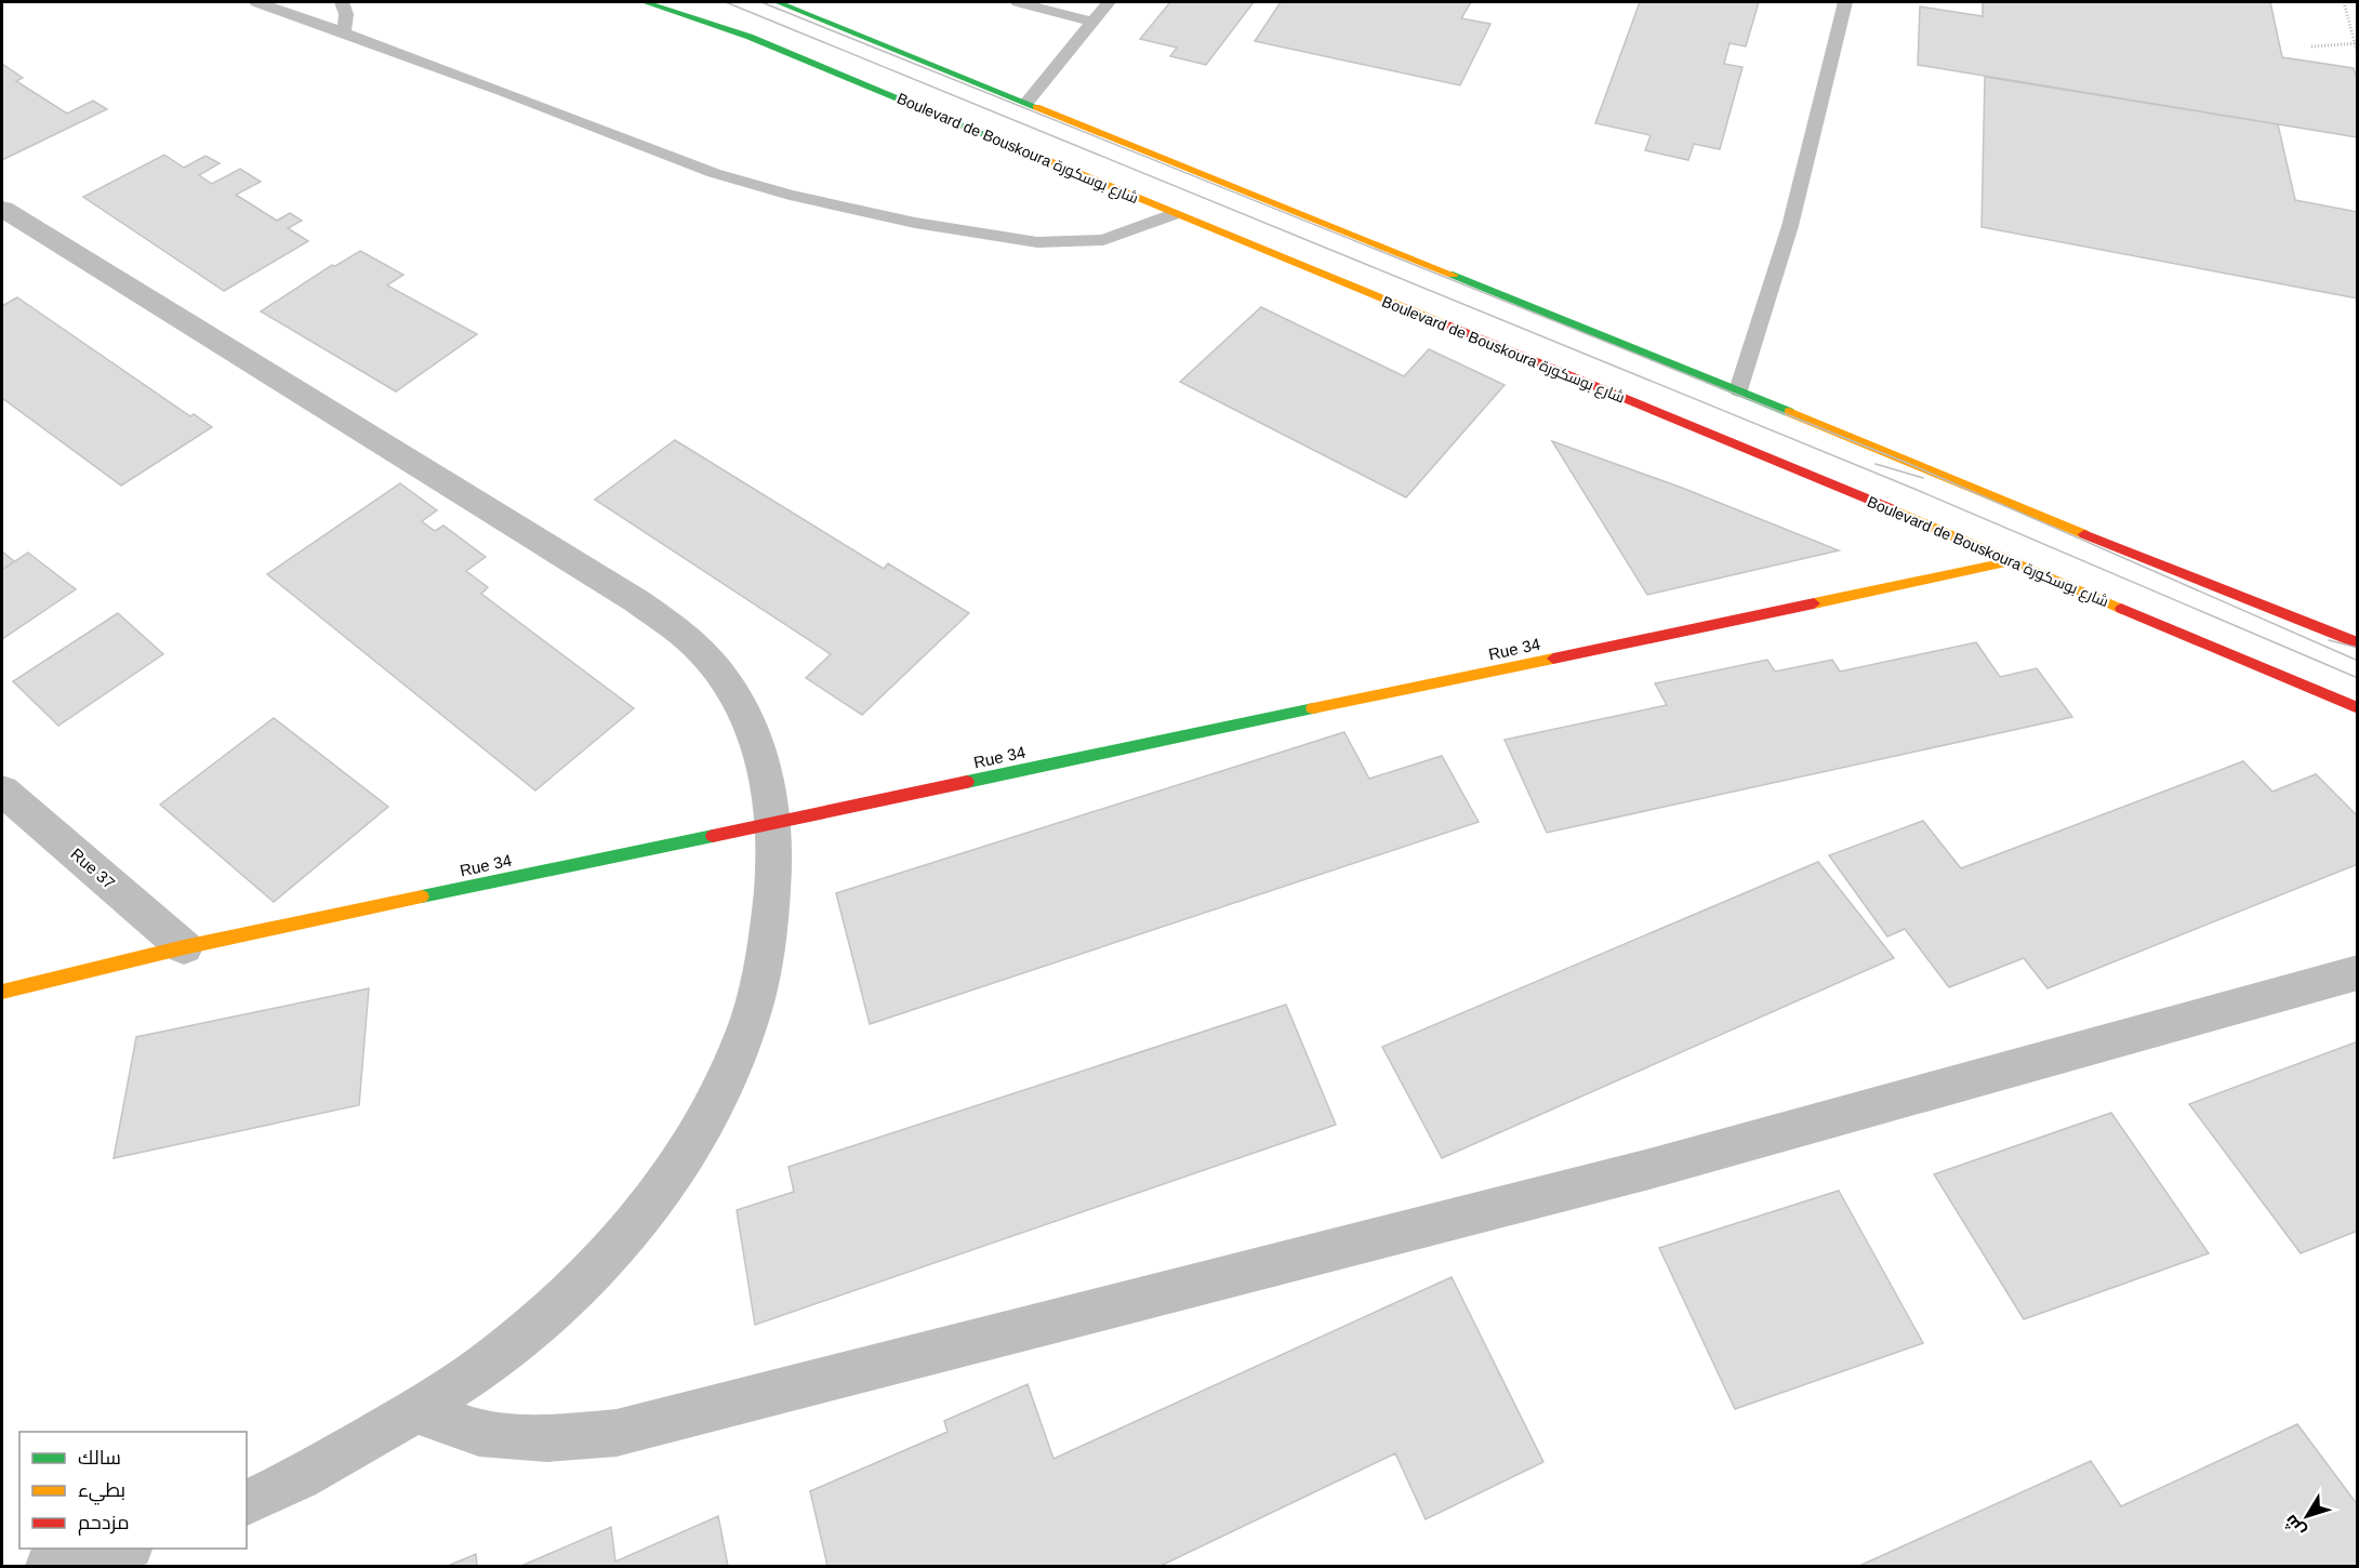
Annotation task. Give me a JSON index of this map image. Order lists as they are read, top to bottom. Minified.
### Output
{"streets":{"street":["Boulevard de Bouskoura شارع بوسكورة","Rue 34","Rue 37"]},"crossings":[["Boulevard de Bouskoura شارع بوسكورة","Rue 34"],["Rue 34","Rue 37"]],"legend":["سالك","بطيء","مزدحم"],"north":"bottom left"}
